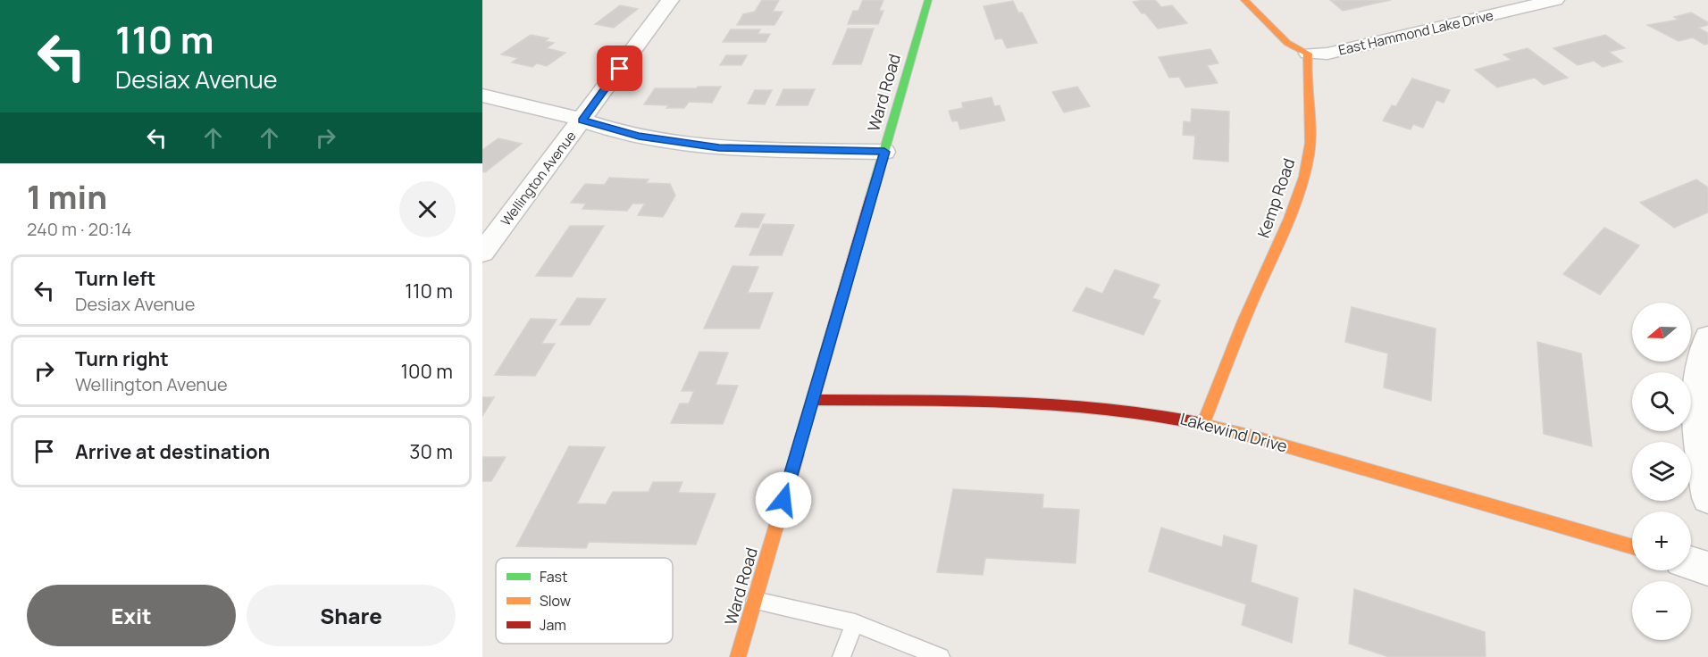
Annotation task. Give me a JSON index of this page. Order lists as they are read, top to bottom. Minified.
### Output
{"streets":{"street":["East Hammond Lake Drive","Ward Road","Wellington Avenue","Kemp Road","Lakewind Drive"]},"crossings":[["East Hammond Lake Drive","Kemp Road"],["Ward Road","Lakewind Drive"],["Kemp Road","Lakewind Drive"]],"legend":["Fast","Slow","Jam"],"north":"left","page":{"turn":["110 m","Desiax Avenue"],"heading":["1 min","240 m · 20:14"],"list":[{"name":"Turn left","note":"Desiax Avenue","value":"110 m"},{"name":"Turn right","note":"Wellington Avenue","value":"100 m"},{"name":"Arrive at destination","value":"30 m"}],"map_buttons":["+","−"],"buttons":["Exit","Share"]}}
